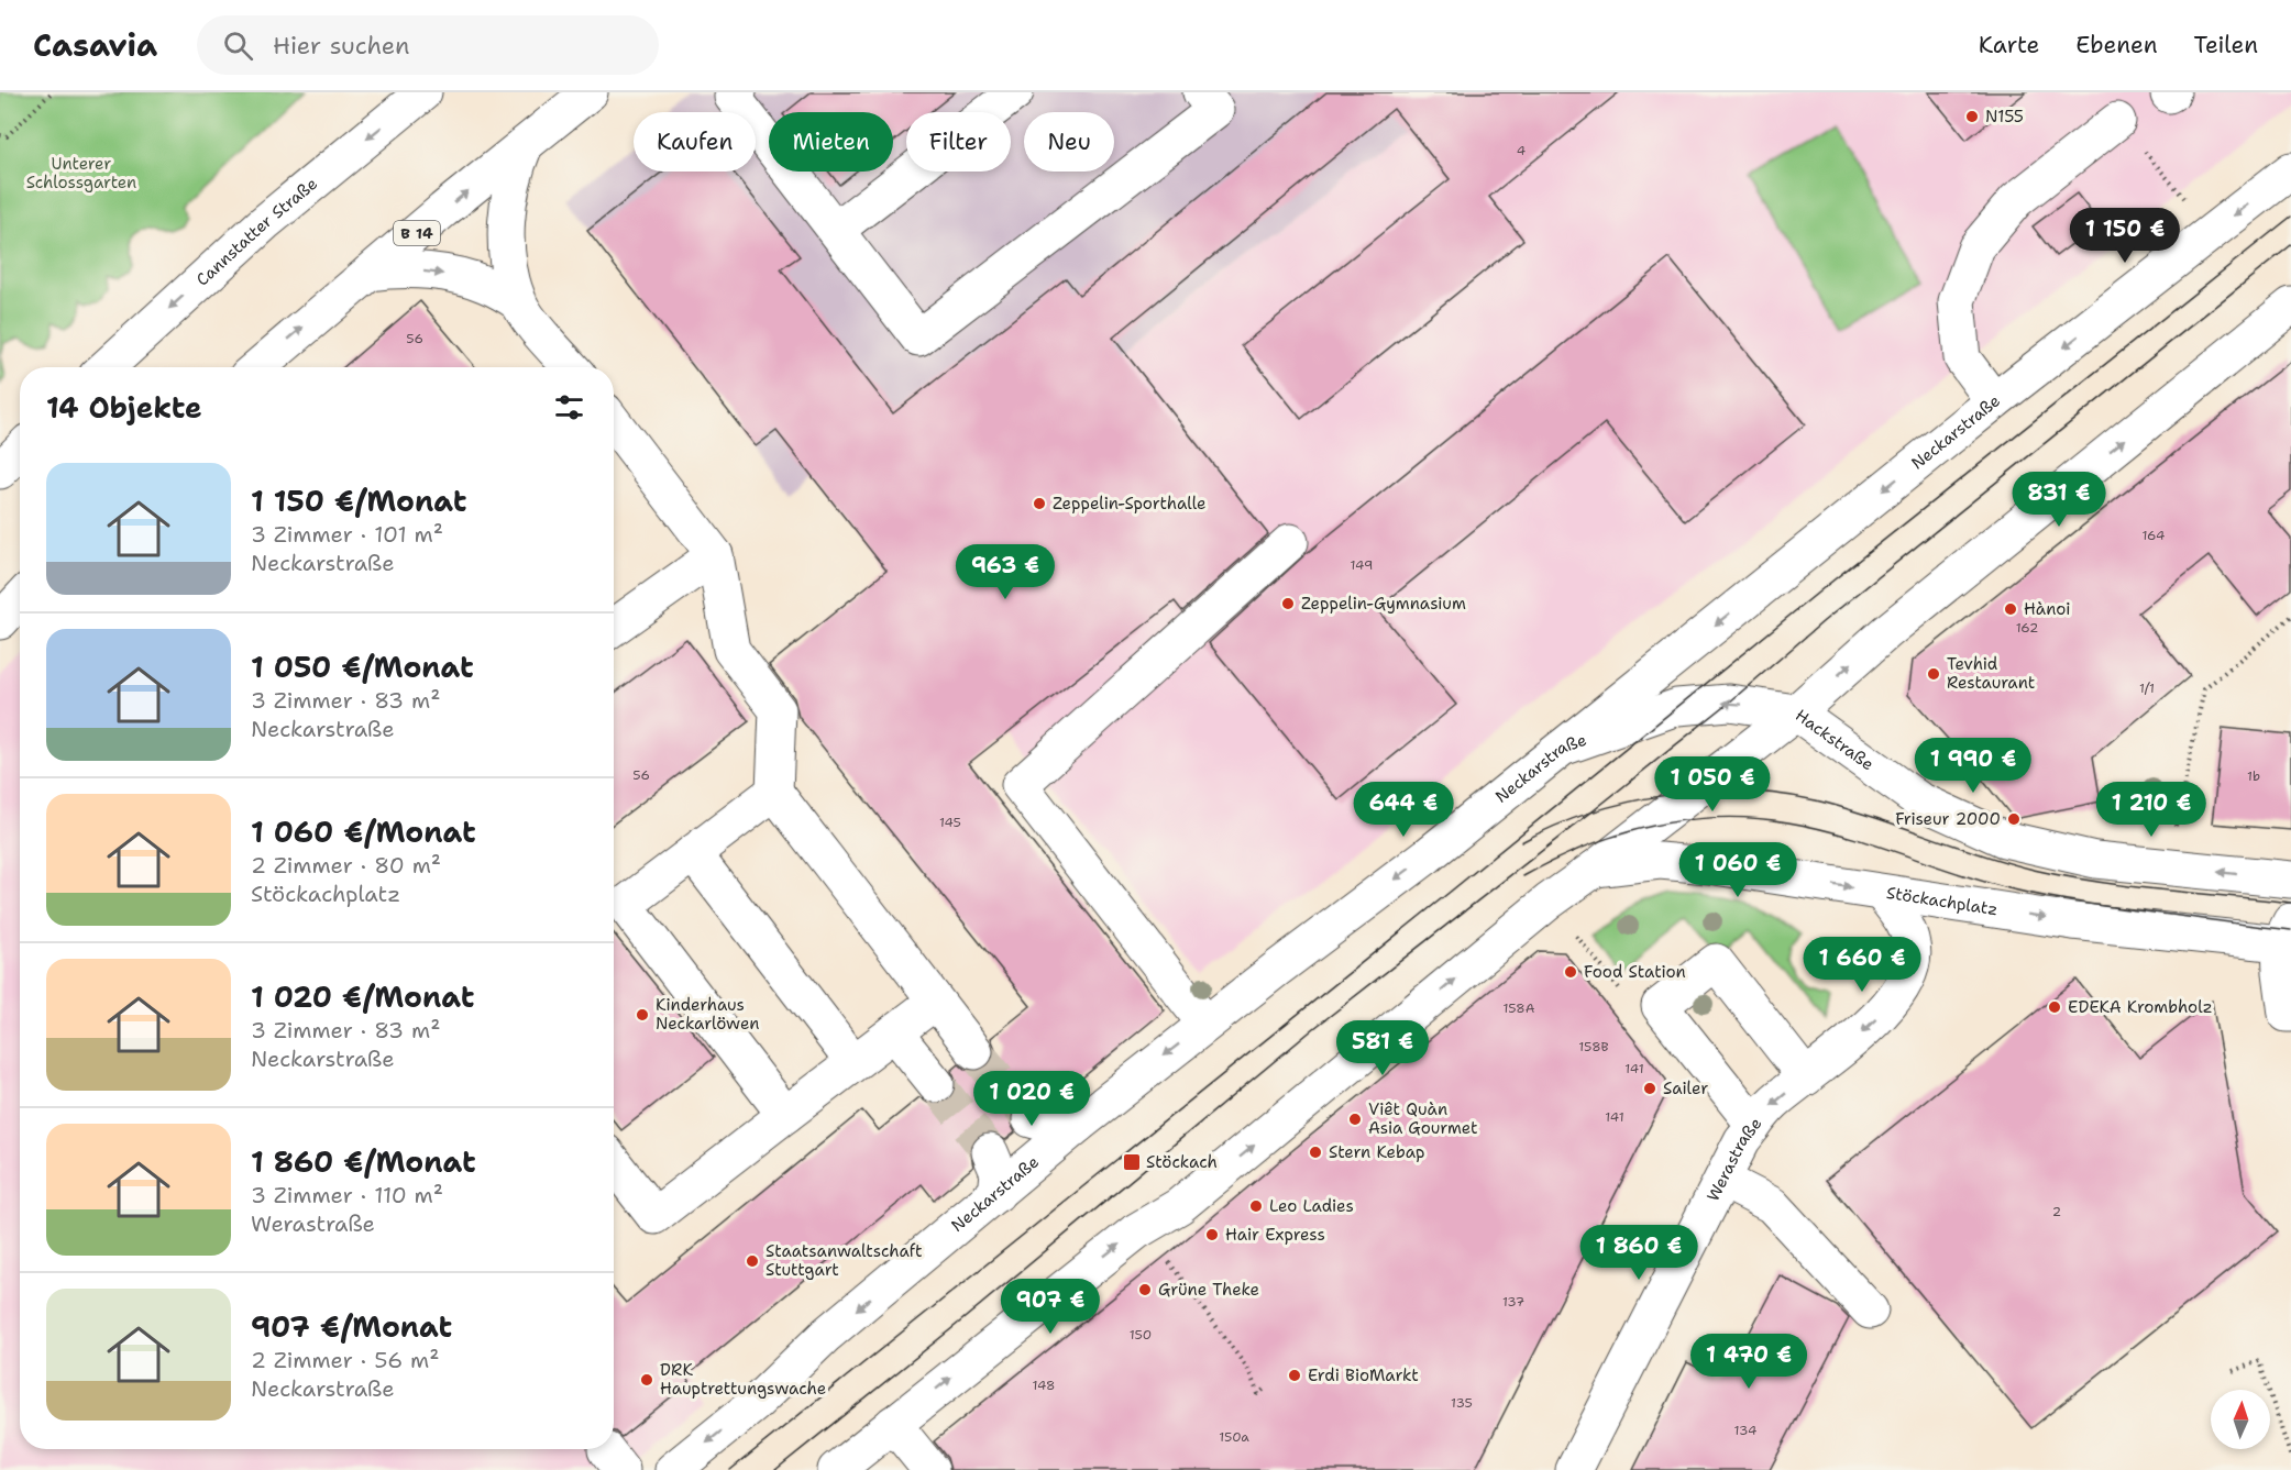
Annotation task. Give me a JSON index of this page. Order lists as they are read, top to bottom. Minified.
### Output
{"streets":{"main road":["Cannstatter Straße","B 14","Neckarstraße","Hackstraße","Stöckachplatz","Werastraße"]},"crossings":[["Neckarstraße","Hackstraße"],["Stöckachplatz","Werastraße"]],"one_way":["Hackstraße","Stöckachplatz"],"parks":["Unterer Schlossgarten"],"places":{"other":["N155","Zeppelin-Sporthalle","Zeppelin-Gymnasium","Hànoi","Tevhid Restaurant","Friseur 2000","Food Station","EDEKA Krombholz","Kinderhaus Neckarlöwen","Sailer","Viêt Quàn Asia Gourmet","Stern Kebap","Leo Ladies","Hair Express","Staatsanwaltschaft Stuttgart","Grüne Theke","Erdi BioMarkt","DRK Hauptrettungswache"],"transit":["Stöckach"]},"house_numbers":["4","56","164","149","162","1/1","56","1b","145","158A","158B","141","141","2","137","150","148","135","134","150a"],"north":"top","page":{"header":"Casavia","search":"Hier suchen","nav":["Karte","Ebenen","Teilen"],"chip":["Kaufen","Mieten","Filter","Neu"],"price":["1 150 €","831 €","963 €","1 990 €","1 050 €","644 €","1 210 €","1 060 €","1 660 €","581 €","1 020 €","1 860 €","907 €","1 470 €"],"heading":"14 Objekte","list":[{"name":"1 150 €/Monat","note":"3 Zimmer · 101 m² · Neckarstraße"},{"name":"1 050 €/Monat","note":"3 Zimmer · 83 m² · Neckarstraße"},{"name":"1 060 €/Monat","note":"2 Zimmer · 80 m² · Stöckachplatz"},{"name":"1 020 €/Monat","note":"3 Zimmer · 83 m² · Neckarstraße"},{"name":"1 860 €/Monat","note":"3 Zimmer · 110 m² · Werastraße"},{"name":"907 €/Monat","note":"2 Zimmer · 56 m² · Neckarstraße"}]}}
